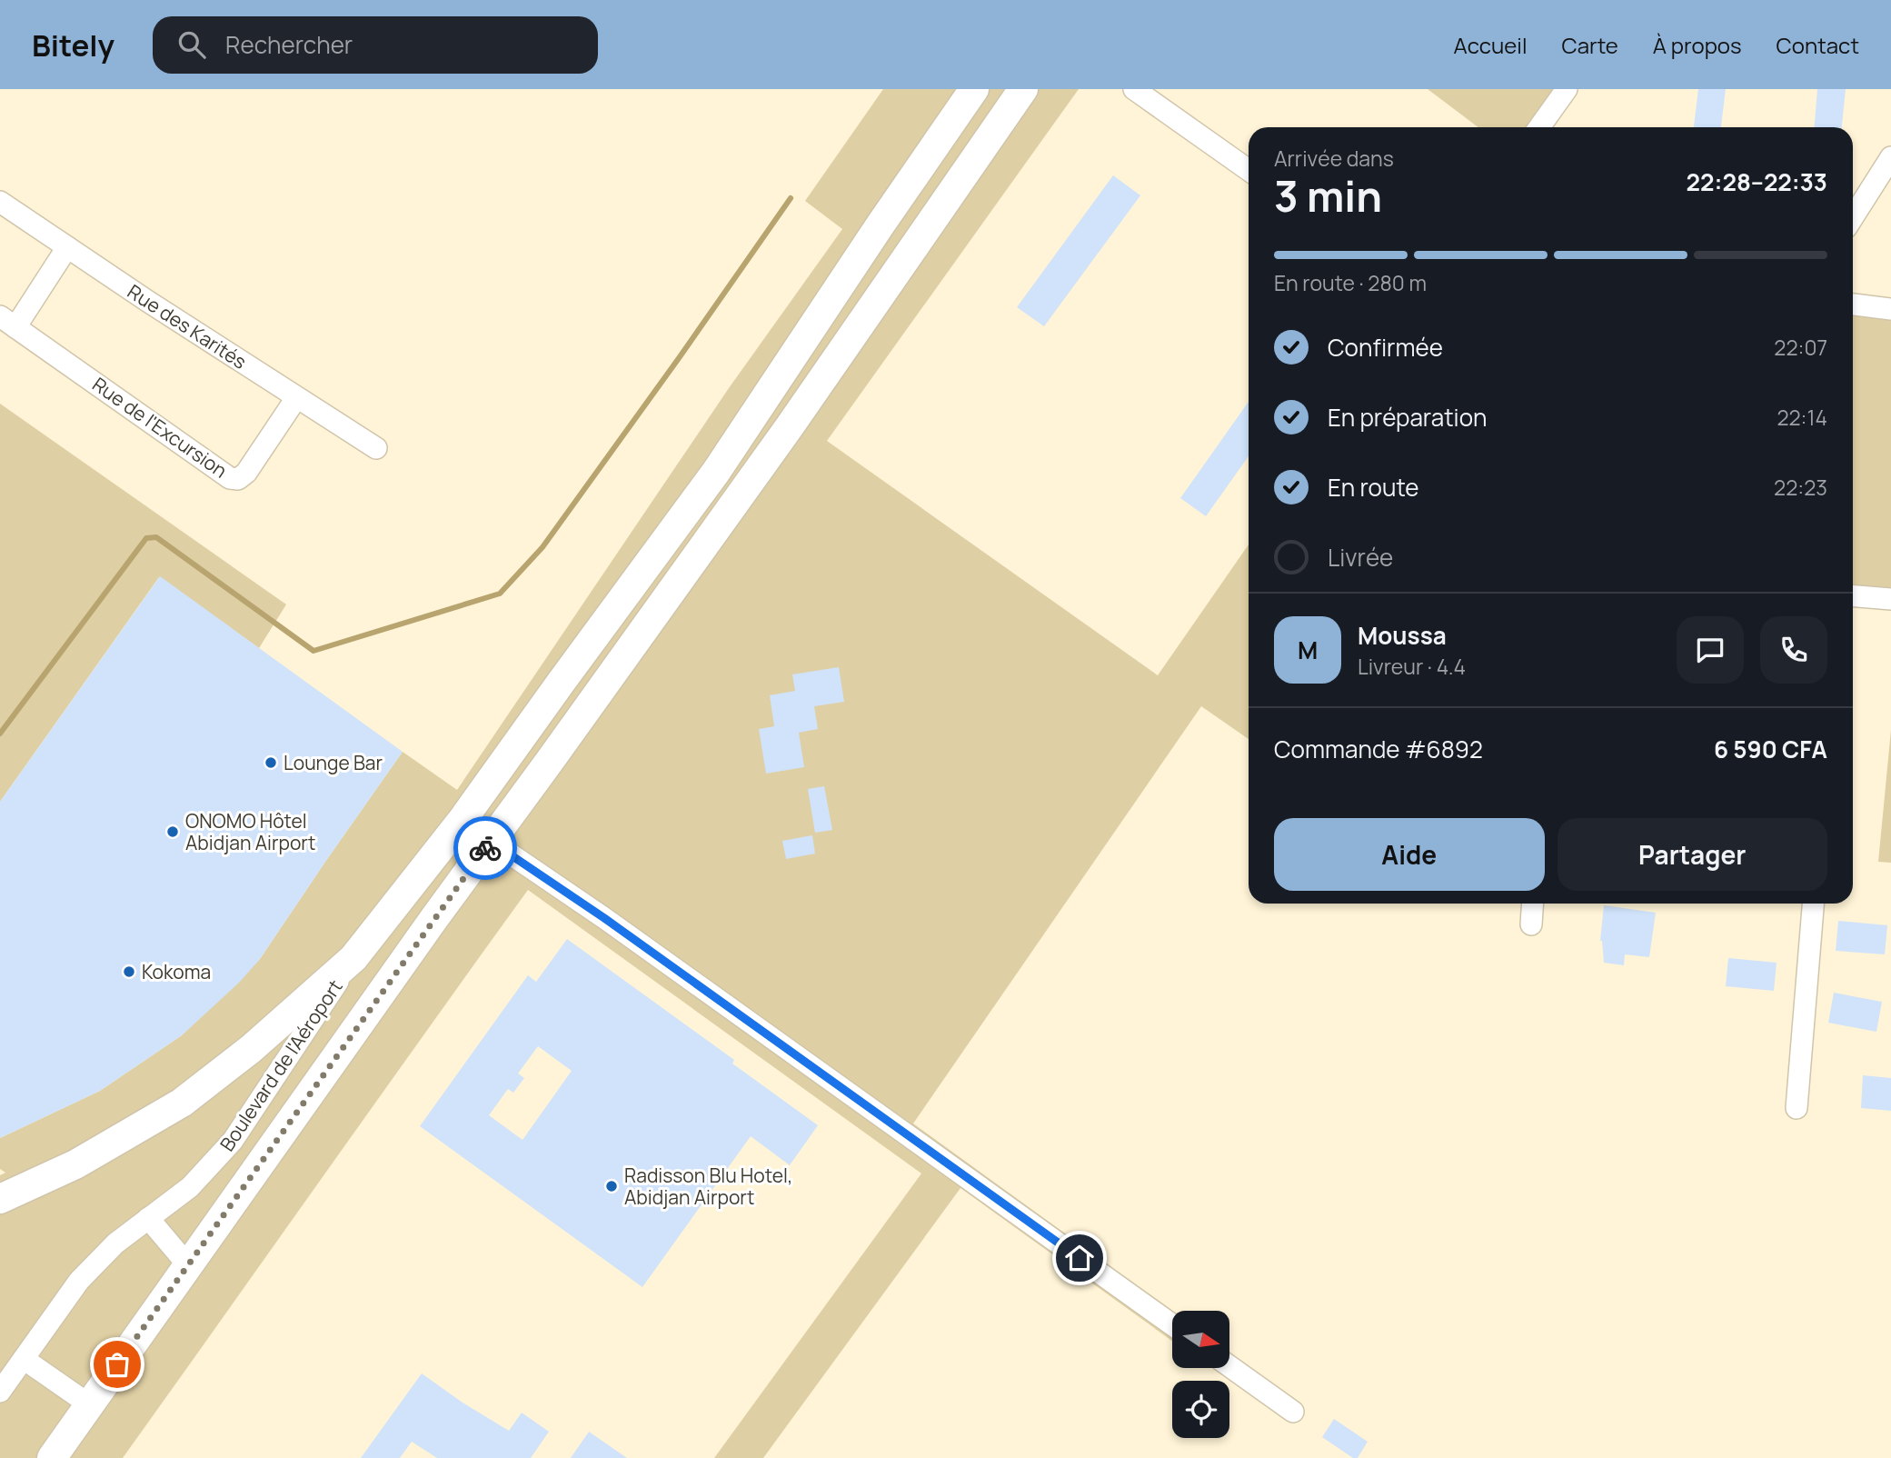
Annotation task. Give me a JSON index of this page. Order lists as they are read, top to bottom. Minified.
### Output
{"streets":{"street":["Rue des Karités","Rue de l'Excursion","Boulevard de l'Aéroport"]},"crossings":[["Rue des Karités","Rue de l'Excursion"]],"places":["Lounge Bar","ONOMO Hôtel Abidjan Airport","Kokoma","Radisson Blu Hotel, Abidjan Airport"],"north":"right","page":{"header":"Bitely","search":"Rechercher","nav":["Accueil","Carte","À propos","Contact"],"heading":["3 min","Arrivée dans","22:28–22:33"],"panel":["Moussa","Livreur · 4.4","Commande #6892","6 590 CFA"],"bar":"En route · 280 m","list":[["Confirmée","22:07"],["En préparation","22:14"],["En route","22:23"],"Livrée"],"round":"M","buttons":["Aide","Partager"]}}
